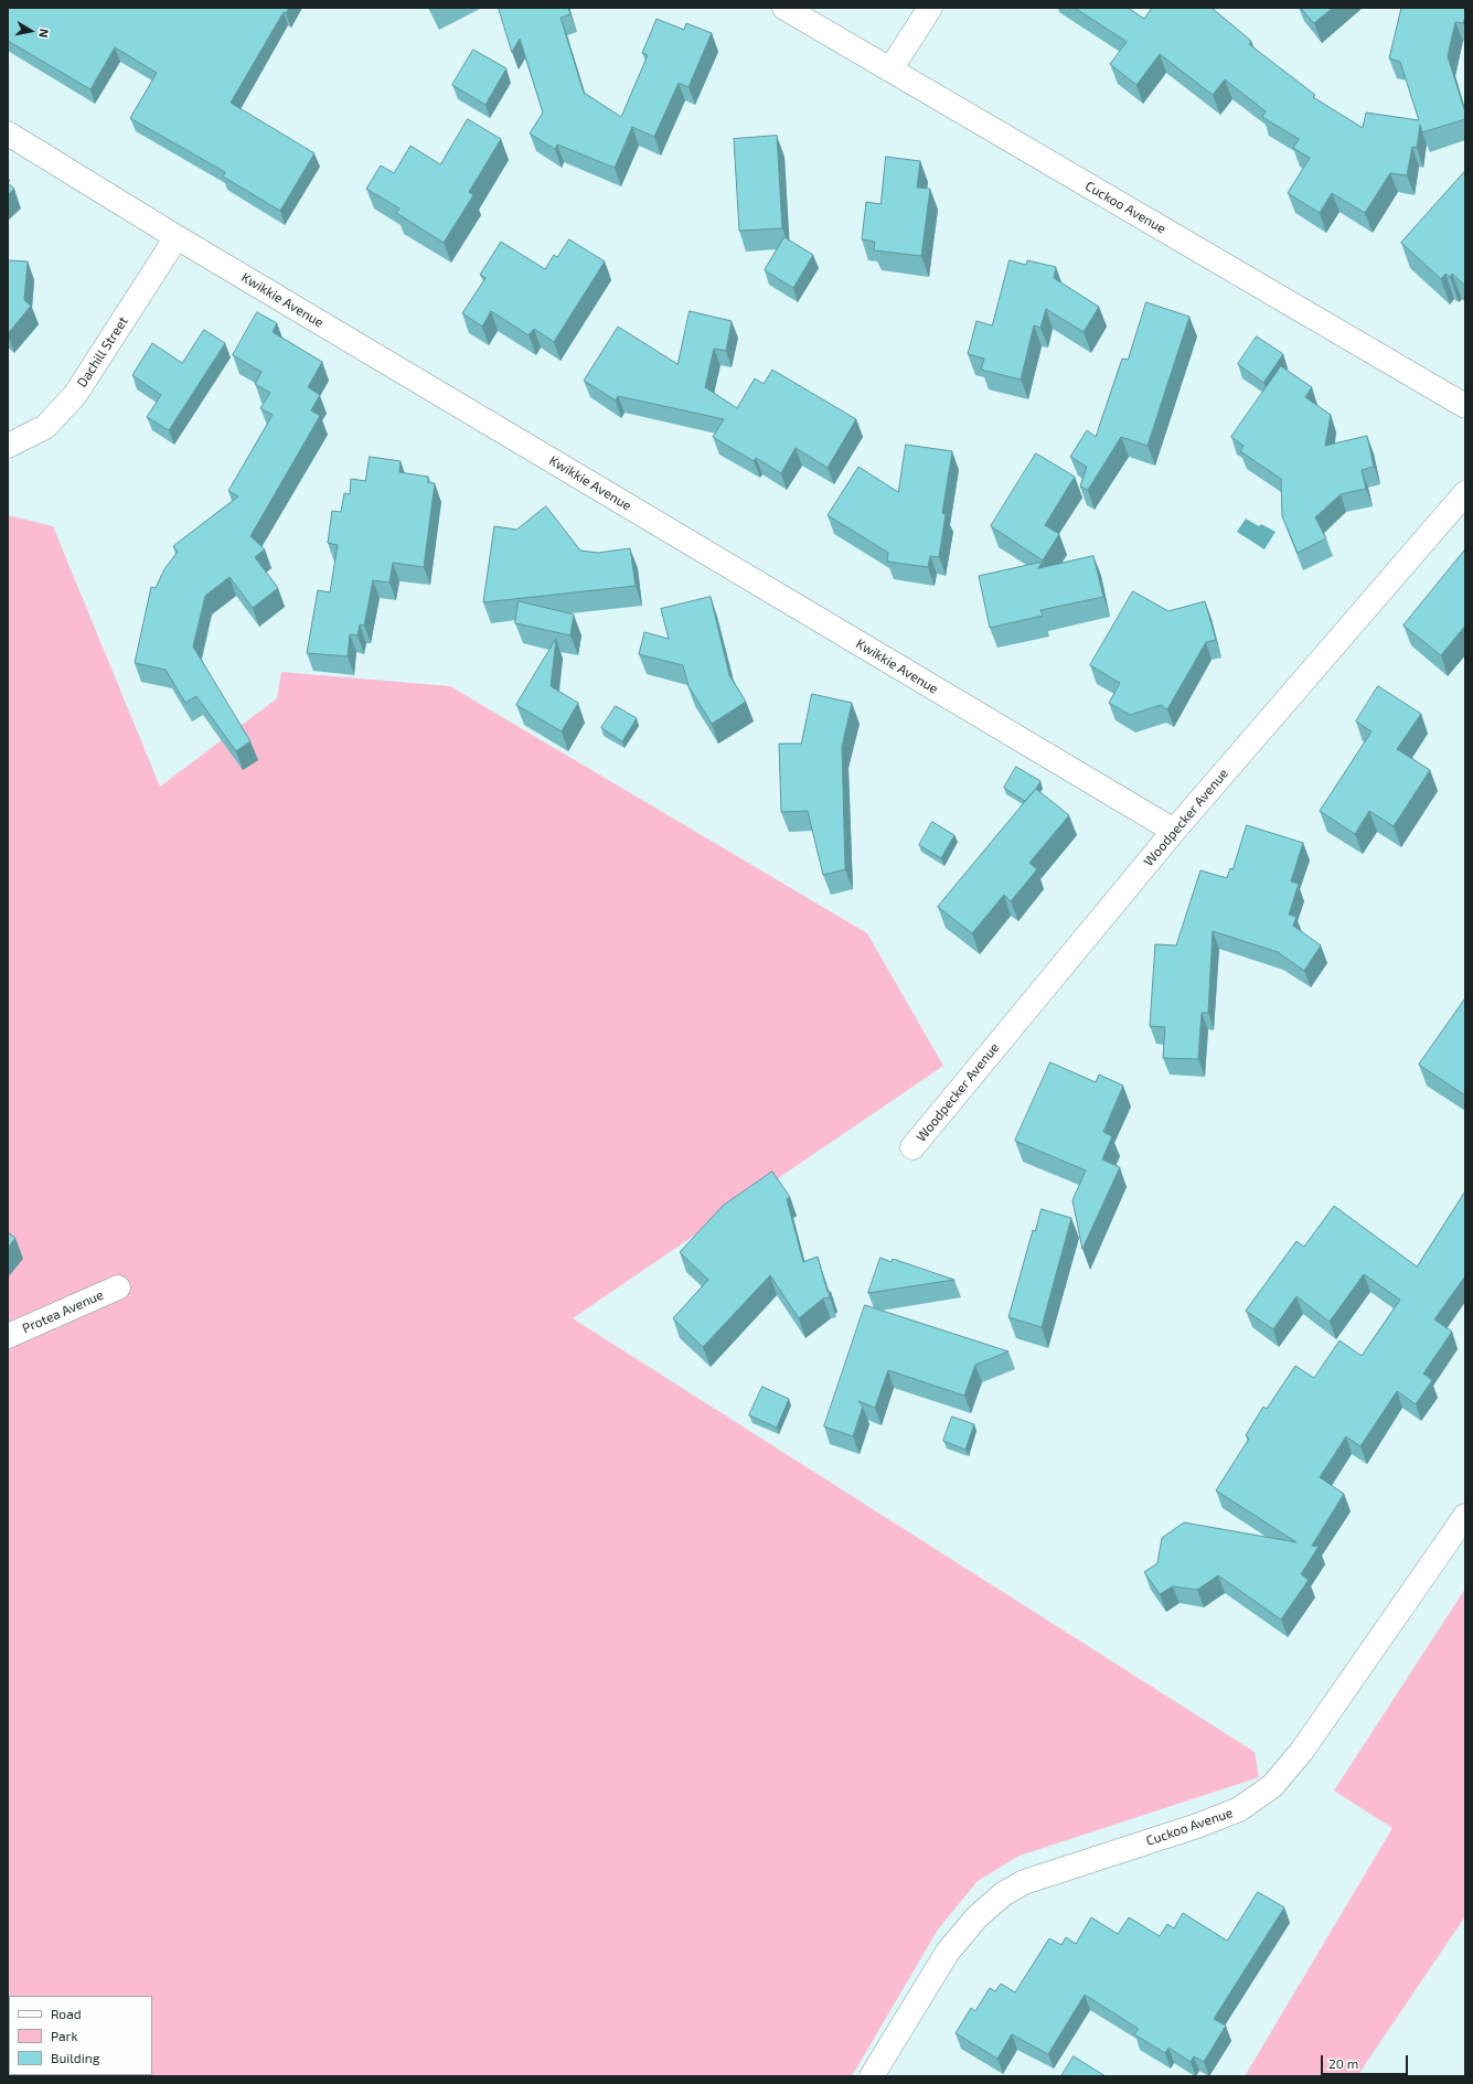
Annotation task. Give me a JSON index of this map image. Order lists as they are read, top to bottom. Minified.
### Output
{"streets":{"street":["Cuckoo Avenue","Kwikkie Avenue","Dachill Street","Woodpecker Avenue","Protea Avenue"]},"crossings":[["Kwikkie Avenue","Dachill Street"],["Kwikkie Avenue","Woodpecker Avenue"]],"legend":["Road","Park","Building"],"scale_bar":"20 m","north":"right"}
